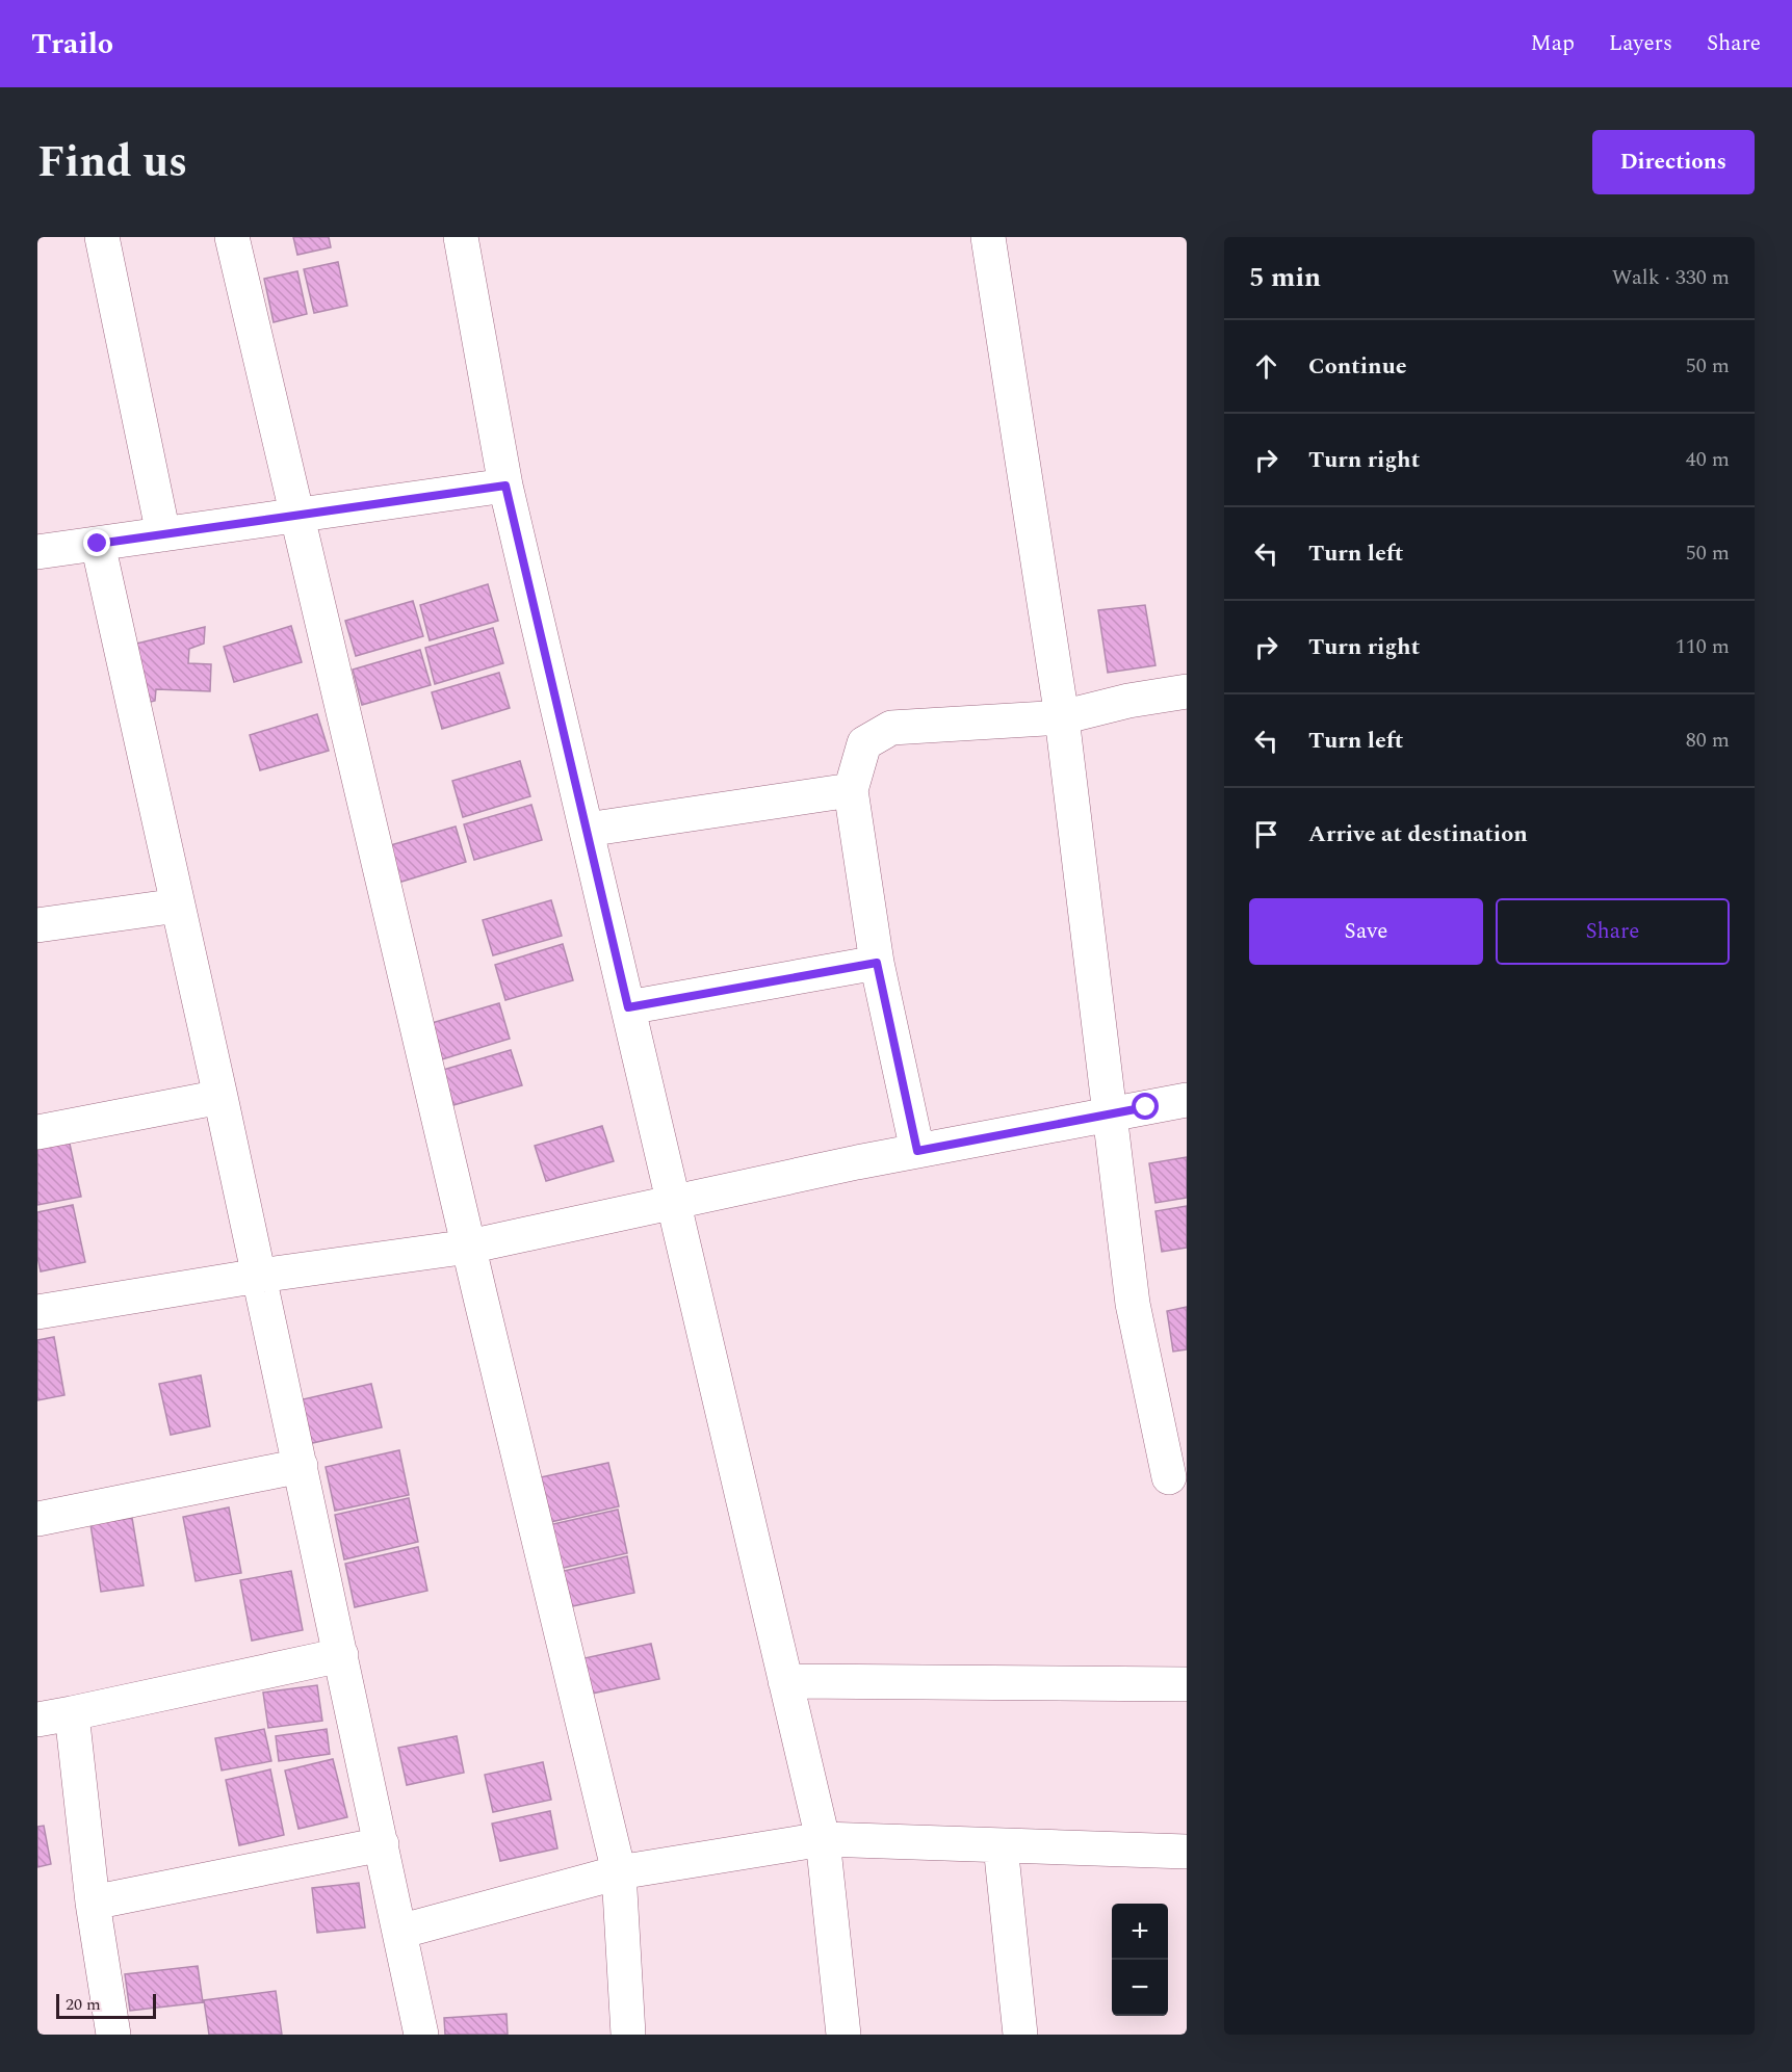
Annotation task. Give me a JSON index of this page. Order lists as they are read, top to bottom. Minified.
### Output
{"scale_bar":"20 m","page":{"header":"Trailo","nav":["Map","Layers","Share"],"title":"Find us","buttons":["Directions",["Save","Share"]],"heading":["5 min","Walk · 330 m"],"list":[["Continue","50 m"],["Turn right","40 m"],["Turn left","50 m"],["Turn right","110 m"],["Turn left","80 m"],"Arrive at destination"],"map_buttons":["+","−"],"scale":"20 m"}}
